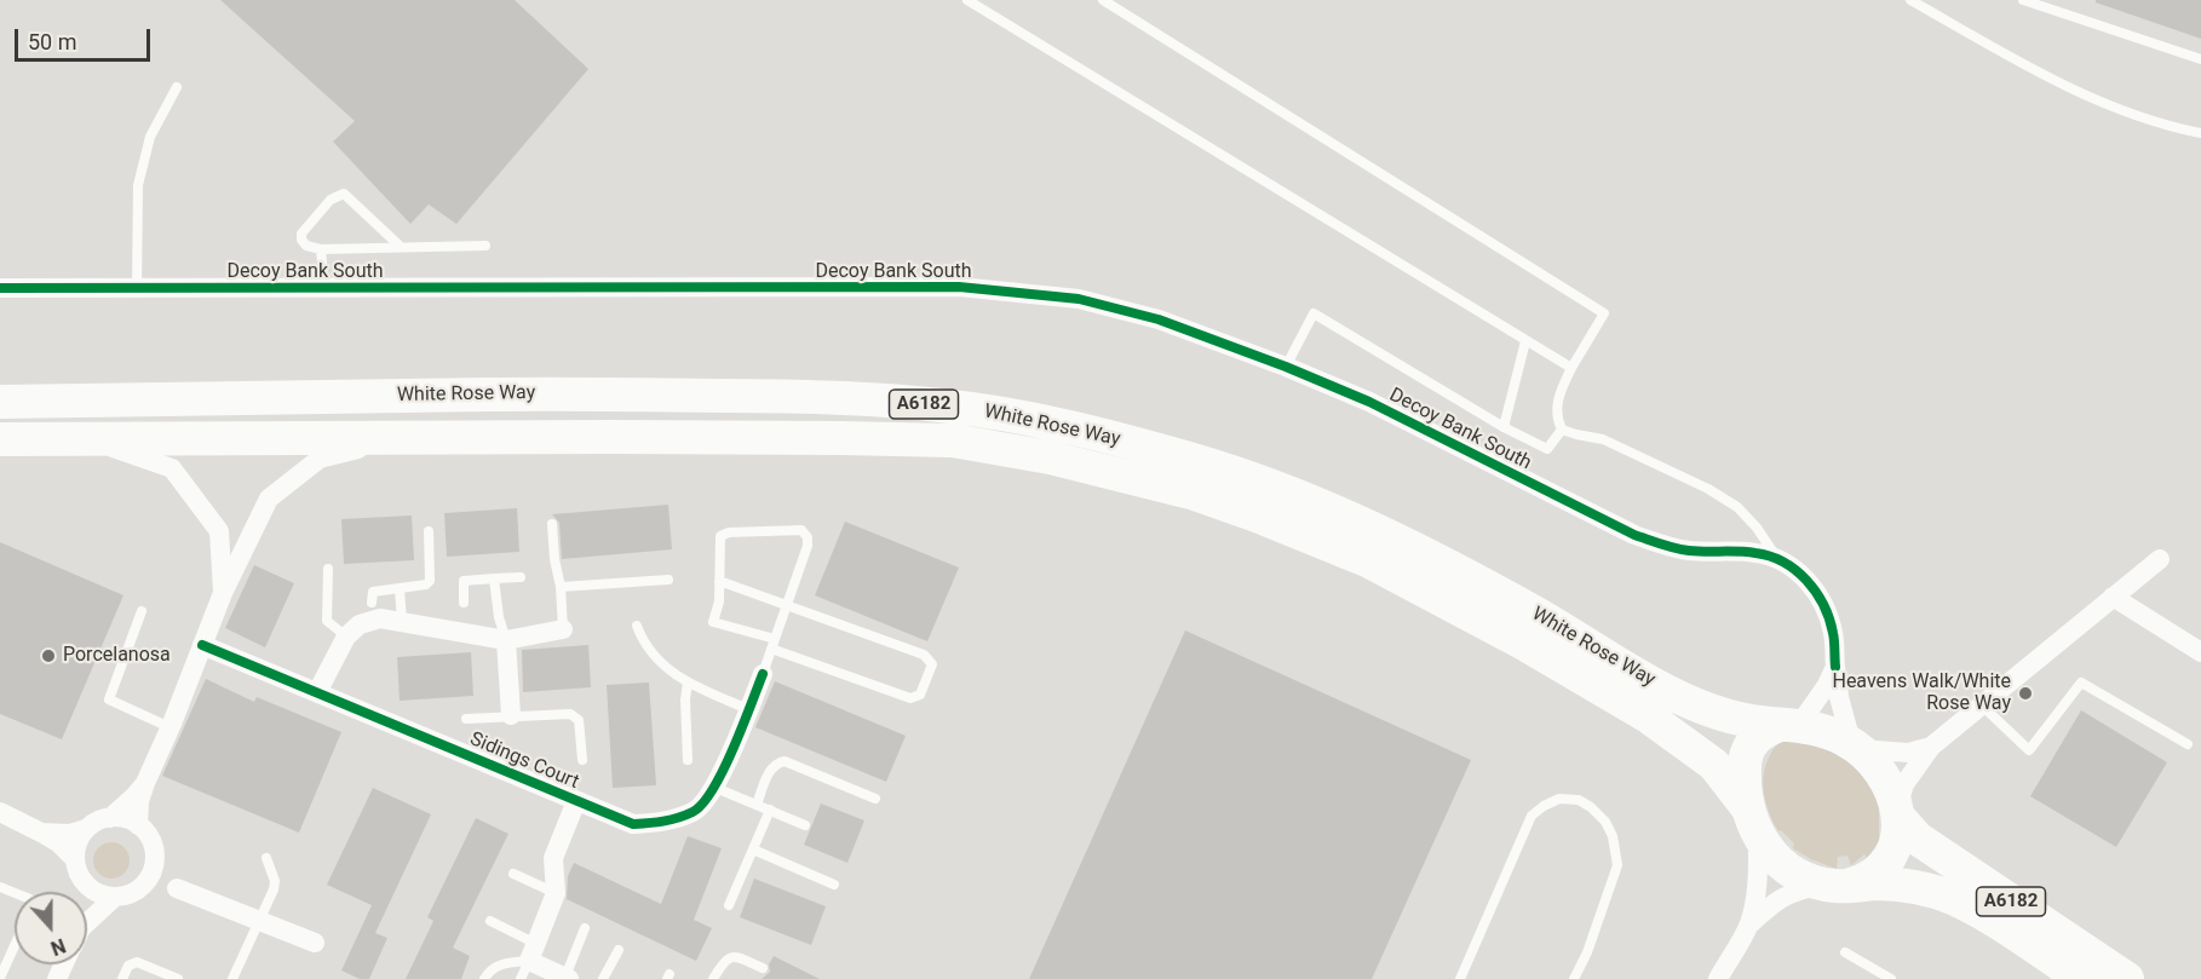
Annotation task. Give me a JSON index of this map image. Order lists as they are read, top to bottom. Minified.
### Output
{"streets":{"highway":["White Rose Way","A6182"],"street":["Decoy Bank South","Sidings Court"]},"crossings":[["Decoy Bank South","White Rose Way"]],"places":["Porcelanosa","Heavens Walk/White Rose Way"],"scale_bar":"50 m","north":"bottom"}
